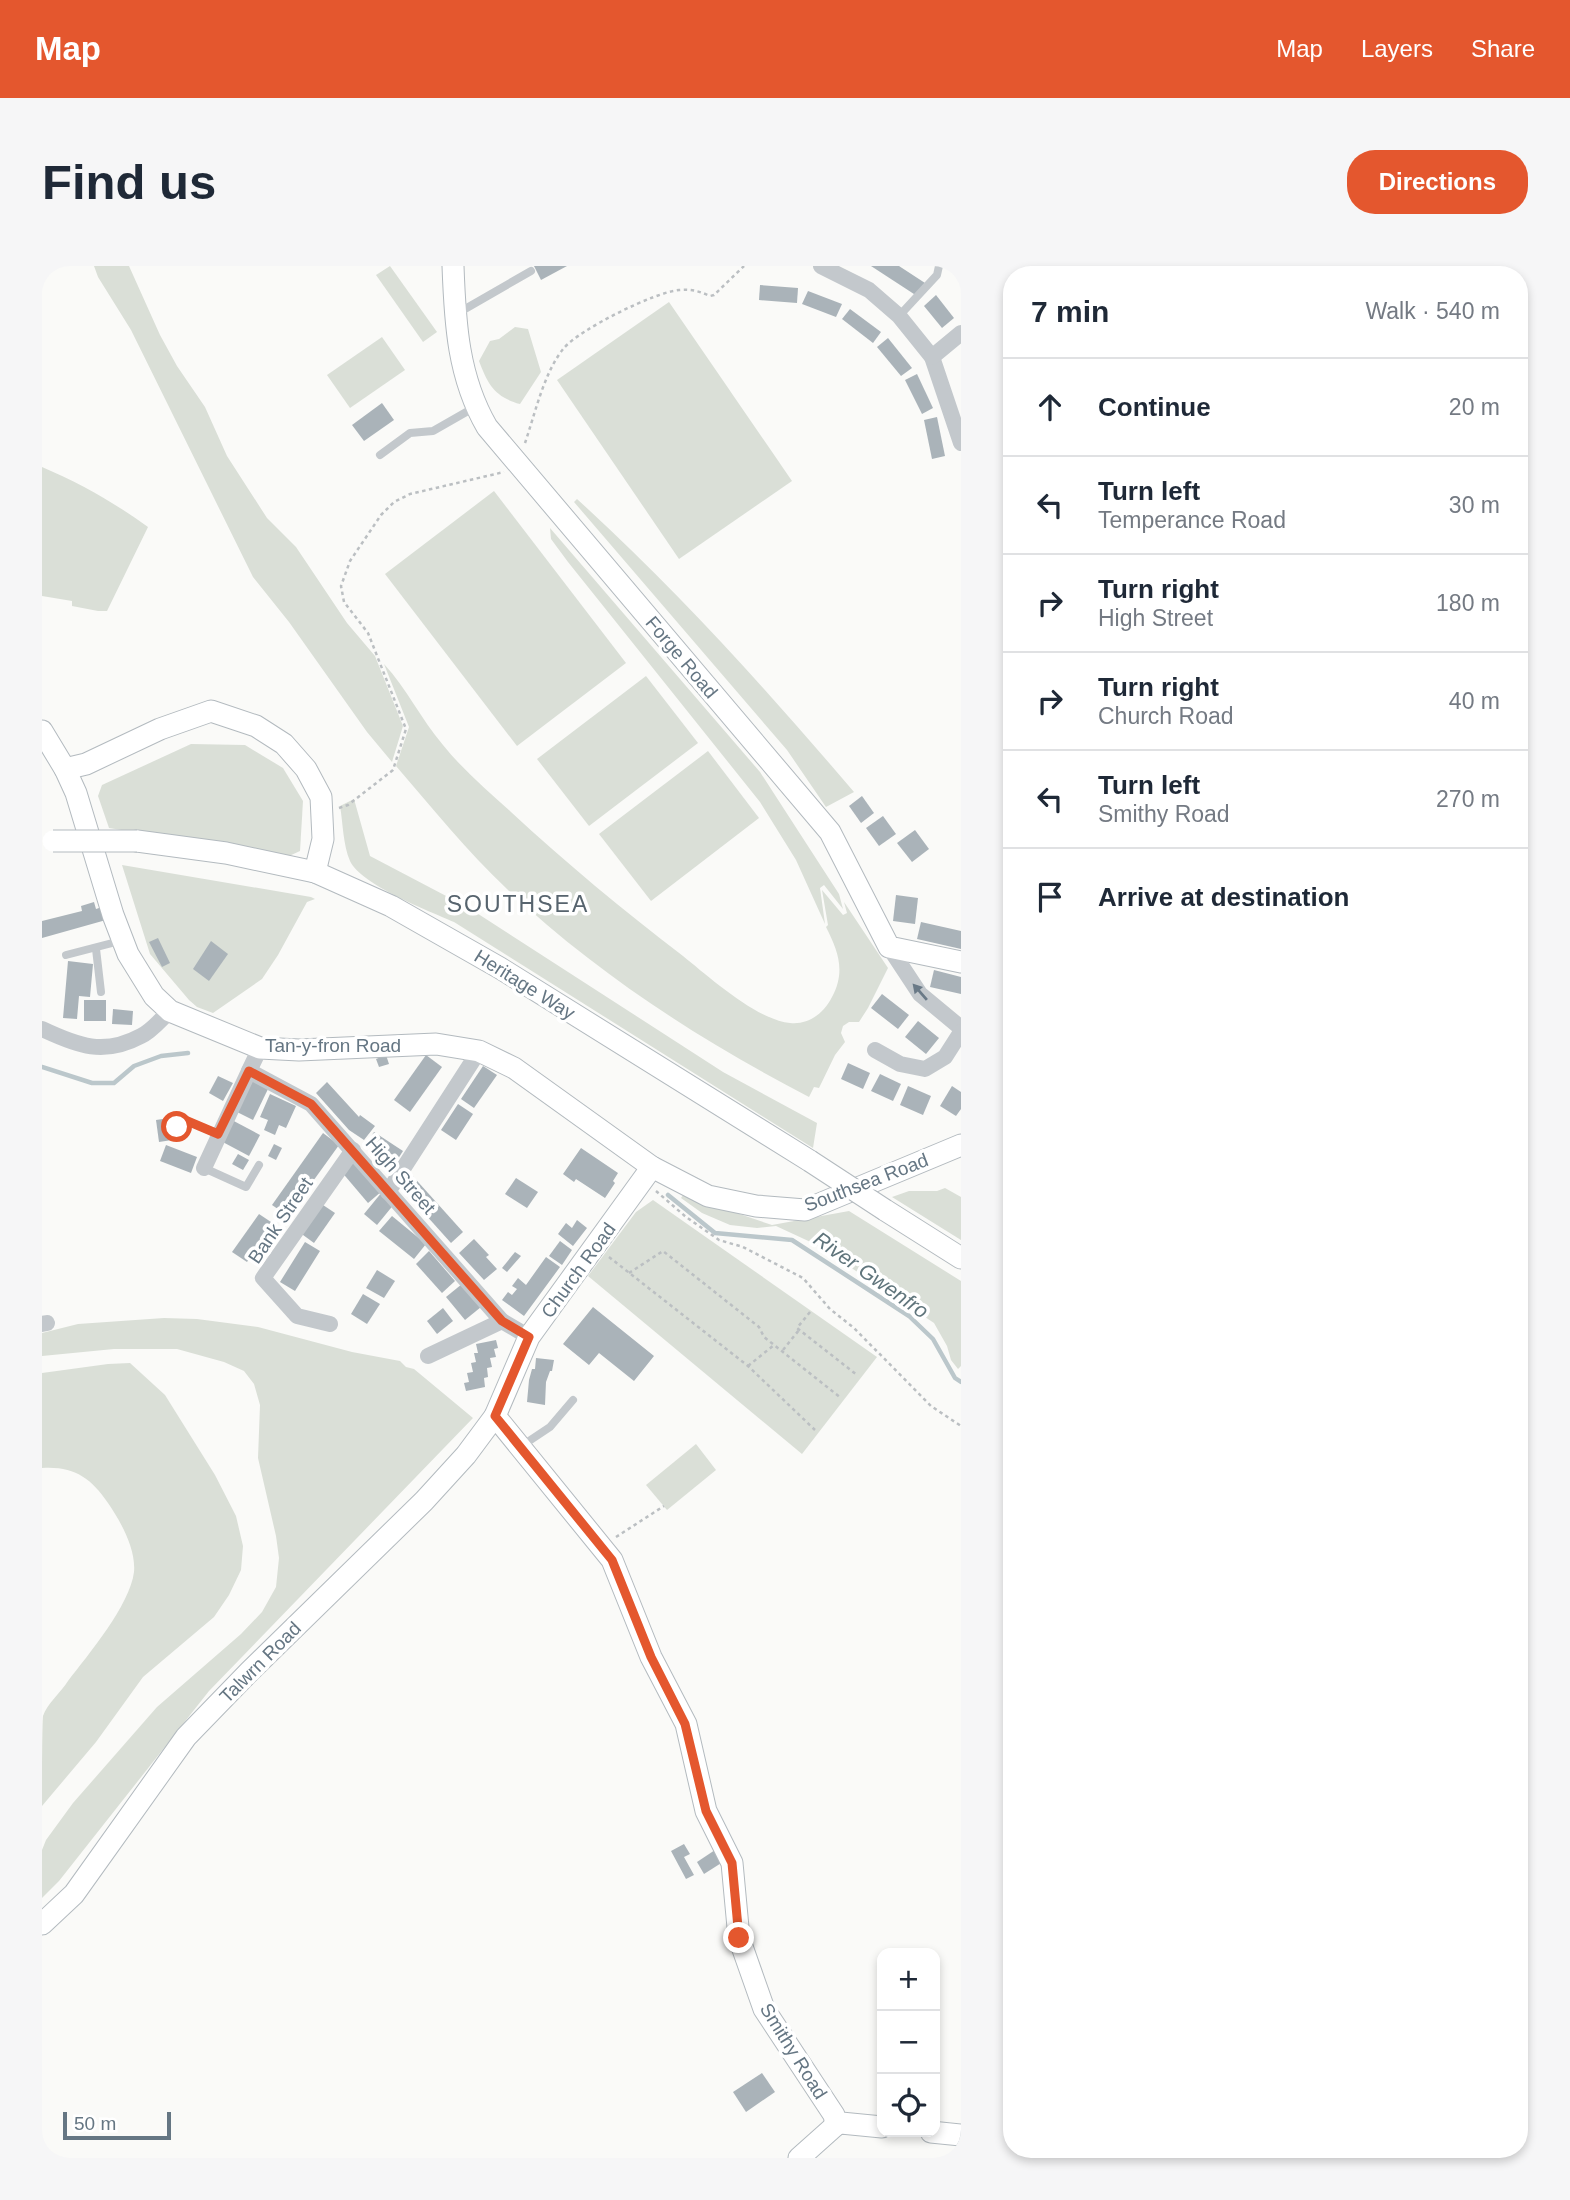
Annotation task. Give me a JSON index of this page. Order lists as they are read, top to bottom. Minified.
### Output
{"streets":{"street":["Forge Road","Heritage Way","Tan-y-fron Road","High Street","Southsea Road","Bank Street","Church Road","Talwrn Road","Smithy Road"]},"crossings":[["Tan-y-fron Road","Southsea Road"],["Tan-y-fron Road","Church Road"],["High Street","Bank Street"],["High Street","Church Road"],["Southsea Road","Church Road"],["Church Road","Talwrn Road"],["Church Road","Smithy Road"],["Talwrn Road","Smithy Road"]],"districts":["SOUTHSEA"],"water":["River Gwenfro"],"scale_bar":"50 m","page":{"header":"Map","nav":["Map","Layers","Share"],"buttons":"Directions","title":"Find us","heading":["7 min","Walk · 540 m"],"list":[["Continue","20 m"],["Turn left","Temperance Road","30 m"],["Turn right","High Street","180 m"],["Turn right","Church Road","40 m"],["Turn left","Smithy Road","270 m"],"Arrive at destination"],"map_buttons":["+","−"],"scale":"50 m"}}
